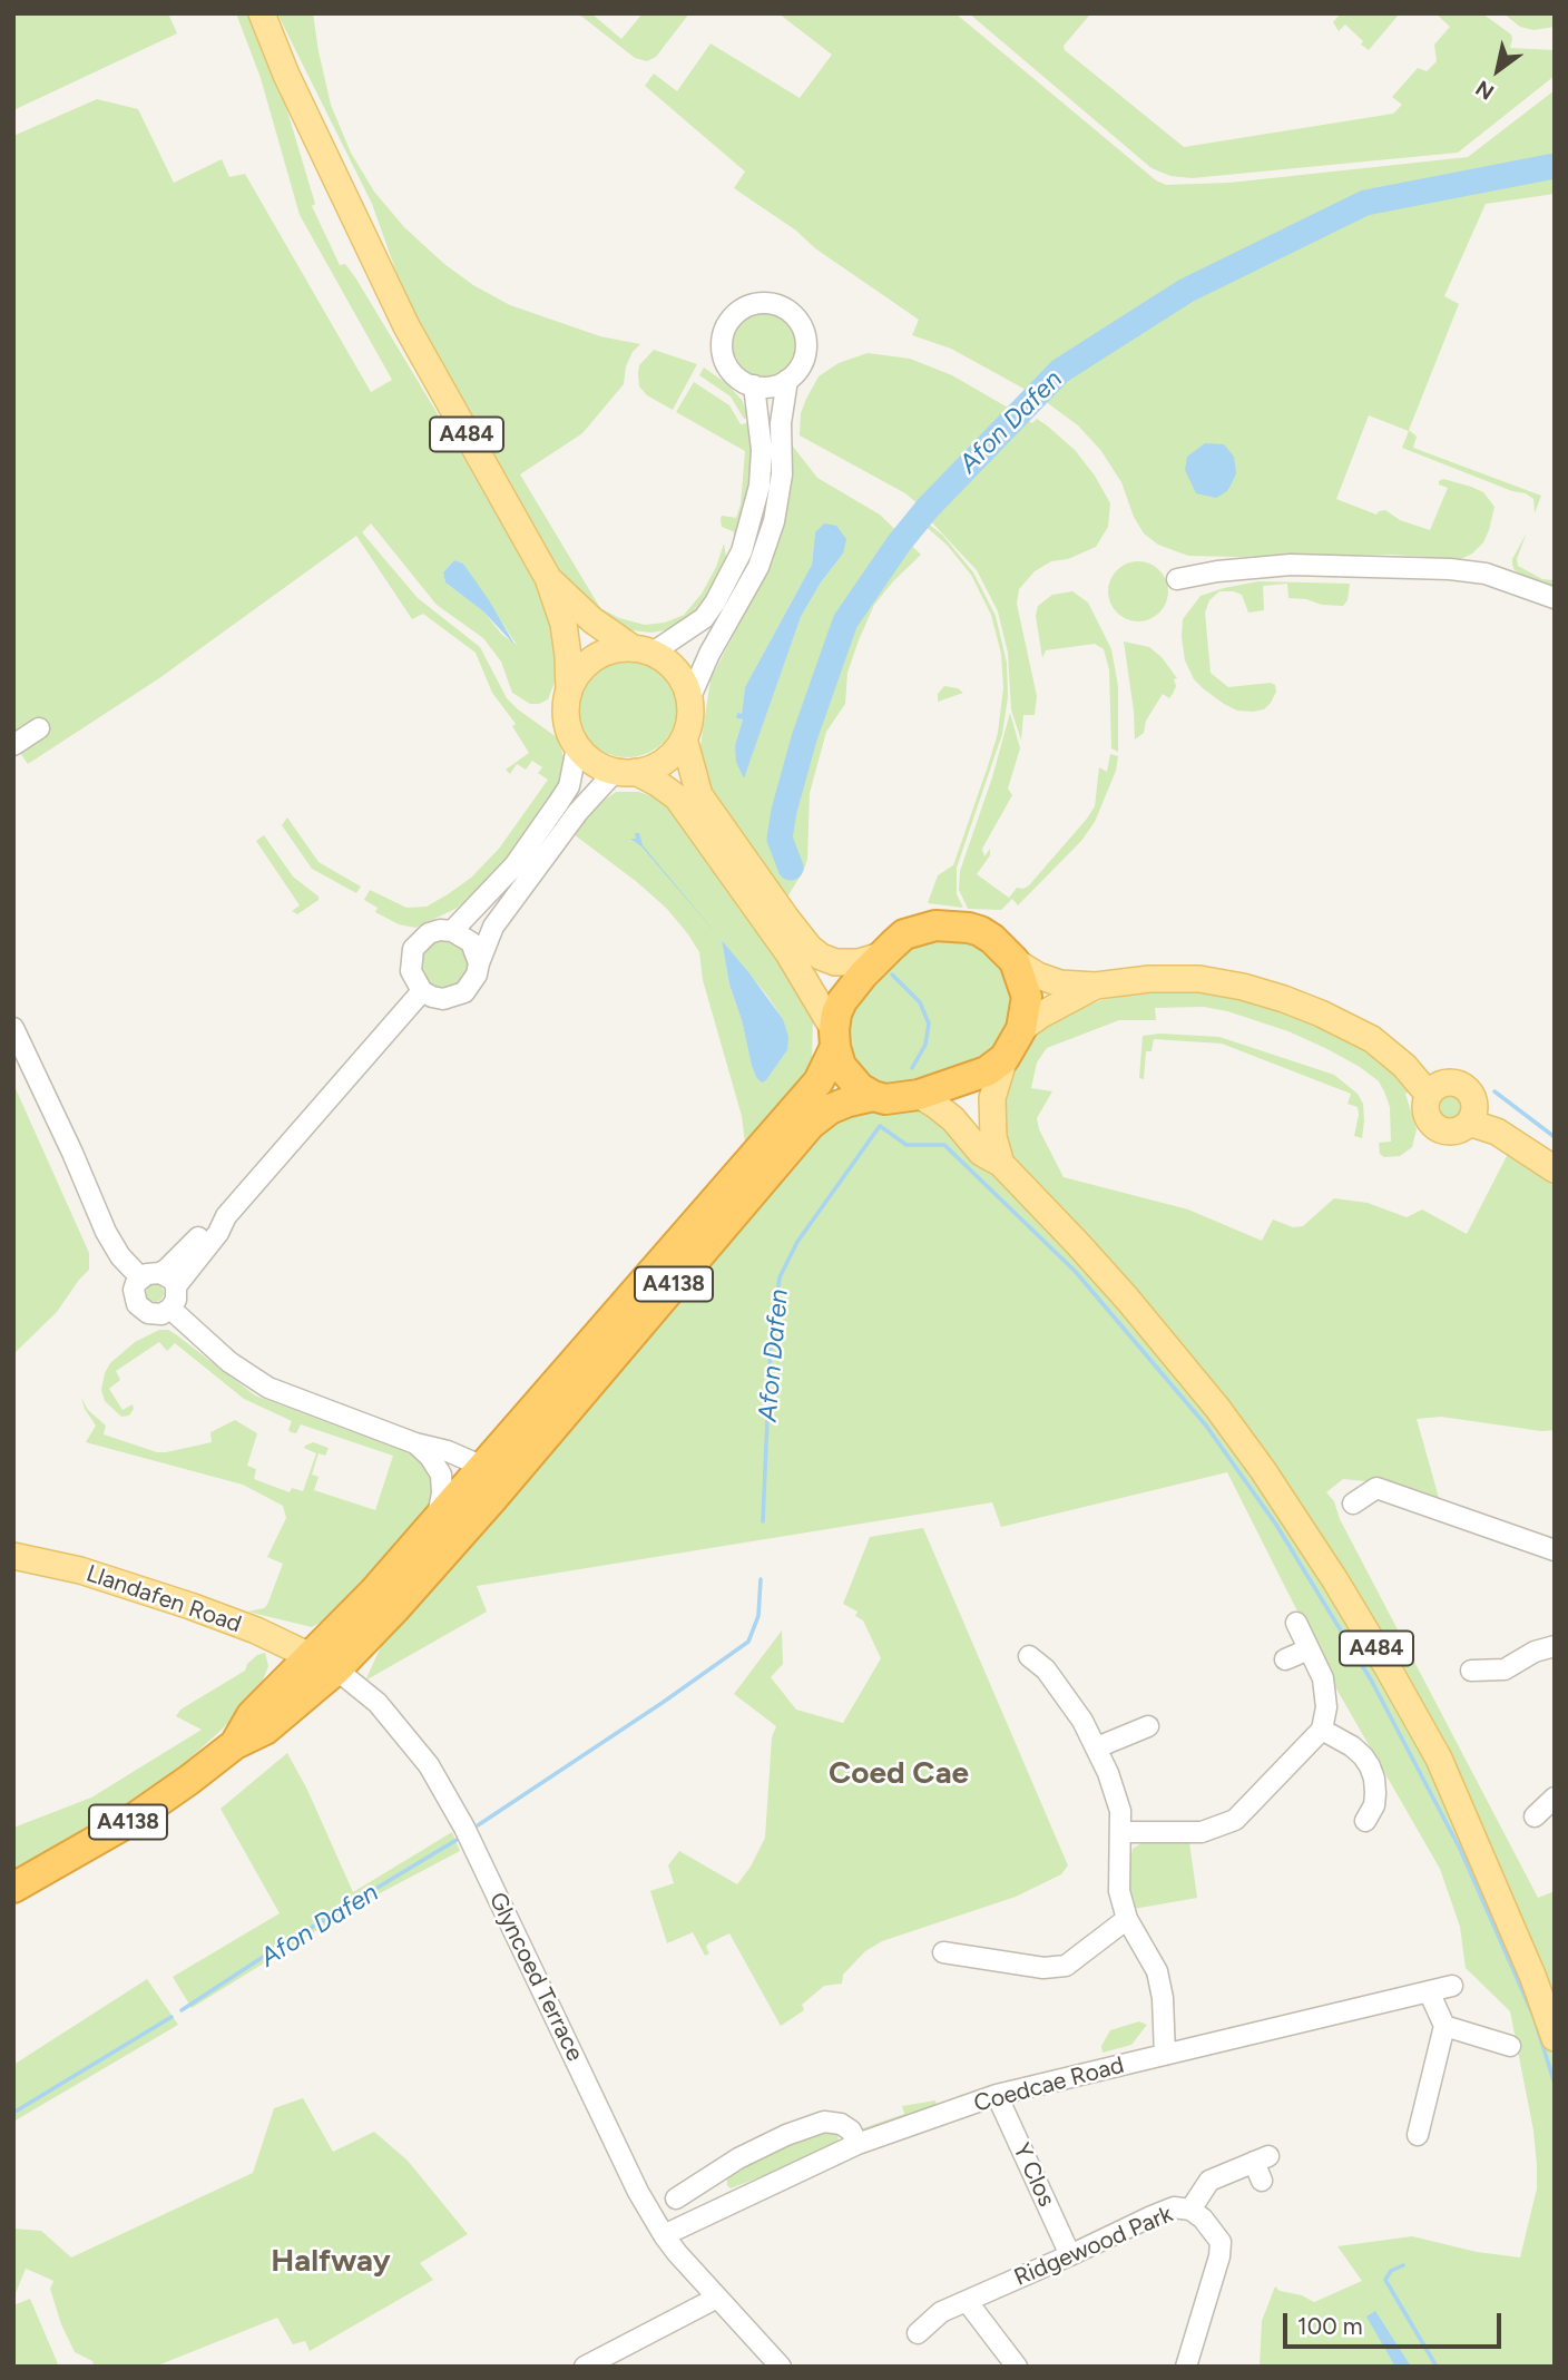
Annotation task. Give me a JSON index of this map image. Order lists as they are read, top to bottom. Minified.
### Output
{"streets":{"highway":["A4138"],"main road":["A484","Llandafen Road"],"street":["Glyncoed Terrace","Coedcae Road","Y Clos","Ridgewood Park"]},"crossings":[["A484","A4138"],["A4138","Llandafen Road"],["A4138","Glyncoed Terrace"],["Llandafen Road","Glyncoed Terrace"],["Glyncoed Terrace","Coedcae Road"],["Coedcae Road","Y Clos"],["Y Clos","Ridgewood Park"]],"districts":["Coed Cae","Halfway"],"water":["Afon Dafen"],"scale_bar":"100 m","north":"bottom left"}
